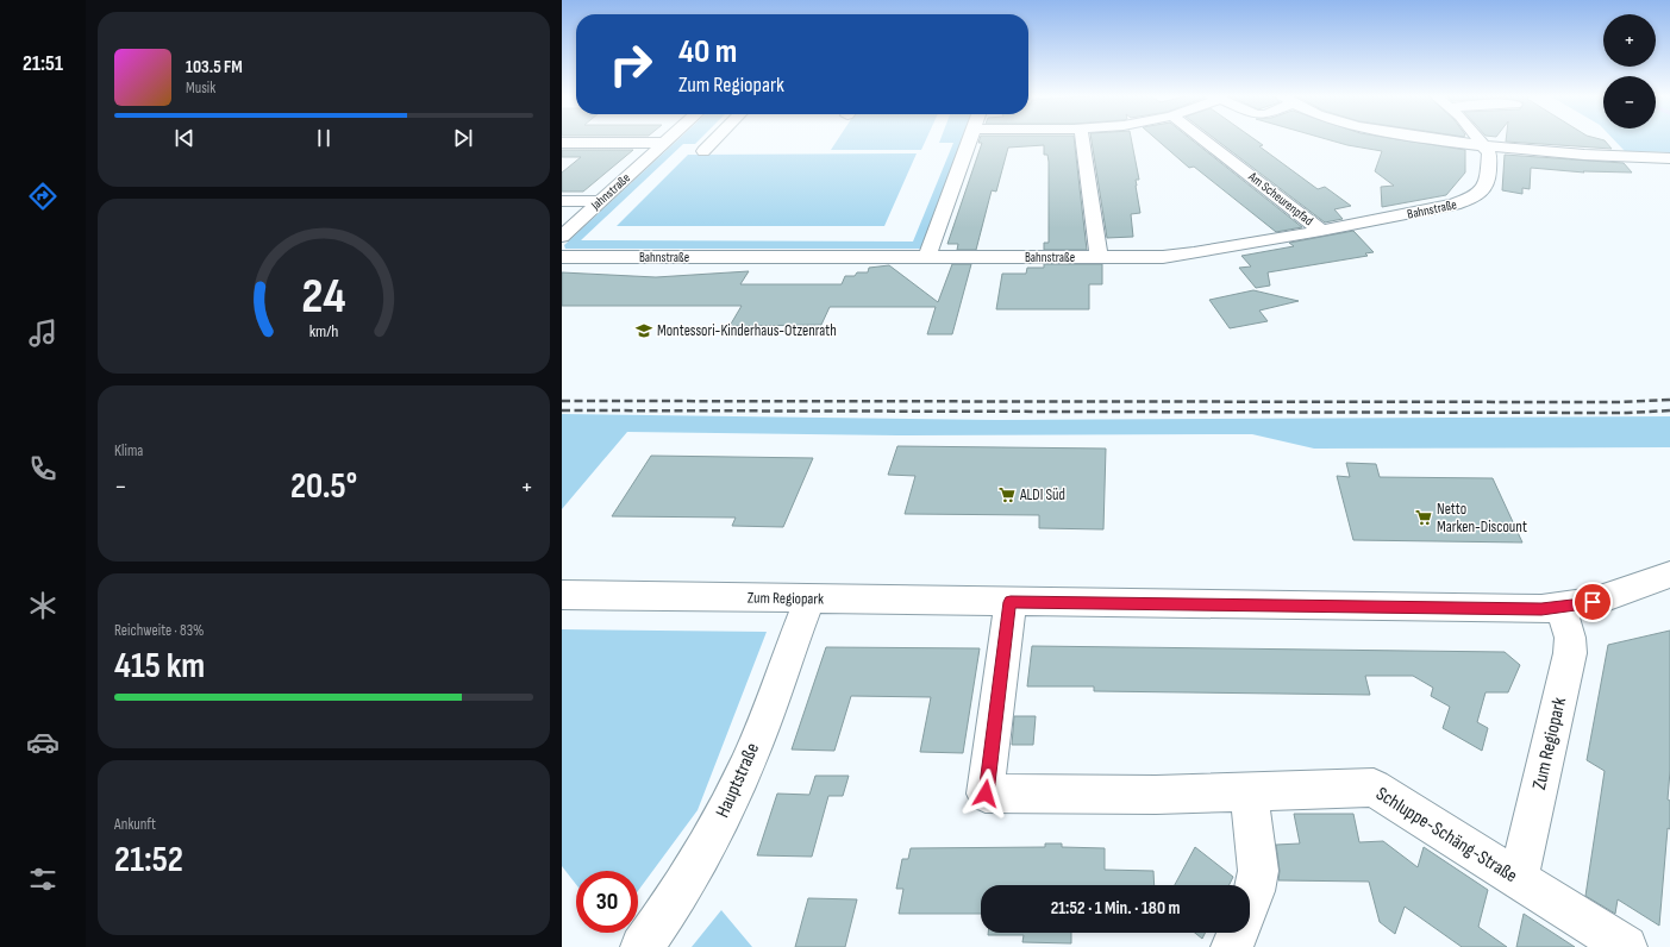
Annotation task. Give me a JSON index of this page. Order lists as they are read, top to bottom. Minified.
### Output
{"streets":{"street":["Jahnstraße","Am Scheurenpfad","Bahnstraße","Zum Regiopark","Hauptstraße","Schluppe-Schäng-Straße"]},"crossings":[["Am Scheurenpfad","Bahnstraße"],["Zum Regiopark","Hauptstraße"],["Zum Regiopark","Schluppe-Schäng-Straße"]],"places":{"school or university":["Montessori-Kinderhaus-Otzenrath"],"supermarket":["ALDI Süd","Netto Marken-Discount"]},"page":{"tabs":"21:51","map_buttons":["+","−"],"turn":["40 m","Zum Regiopark"],"song":["103.5 FM","Musik"],"tile":["Klima",["Reichweite · 83%","415 km"],["Ankunft","21:52"]],"heat":["−","20.5°","+"],"limit":"30","trip":"21:52 · 1 Min. · 180 m","gauge":["24","km/h"]}}
